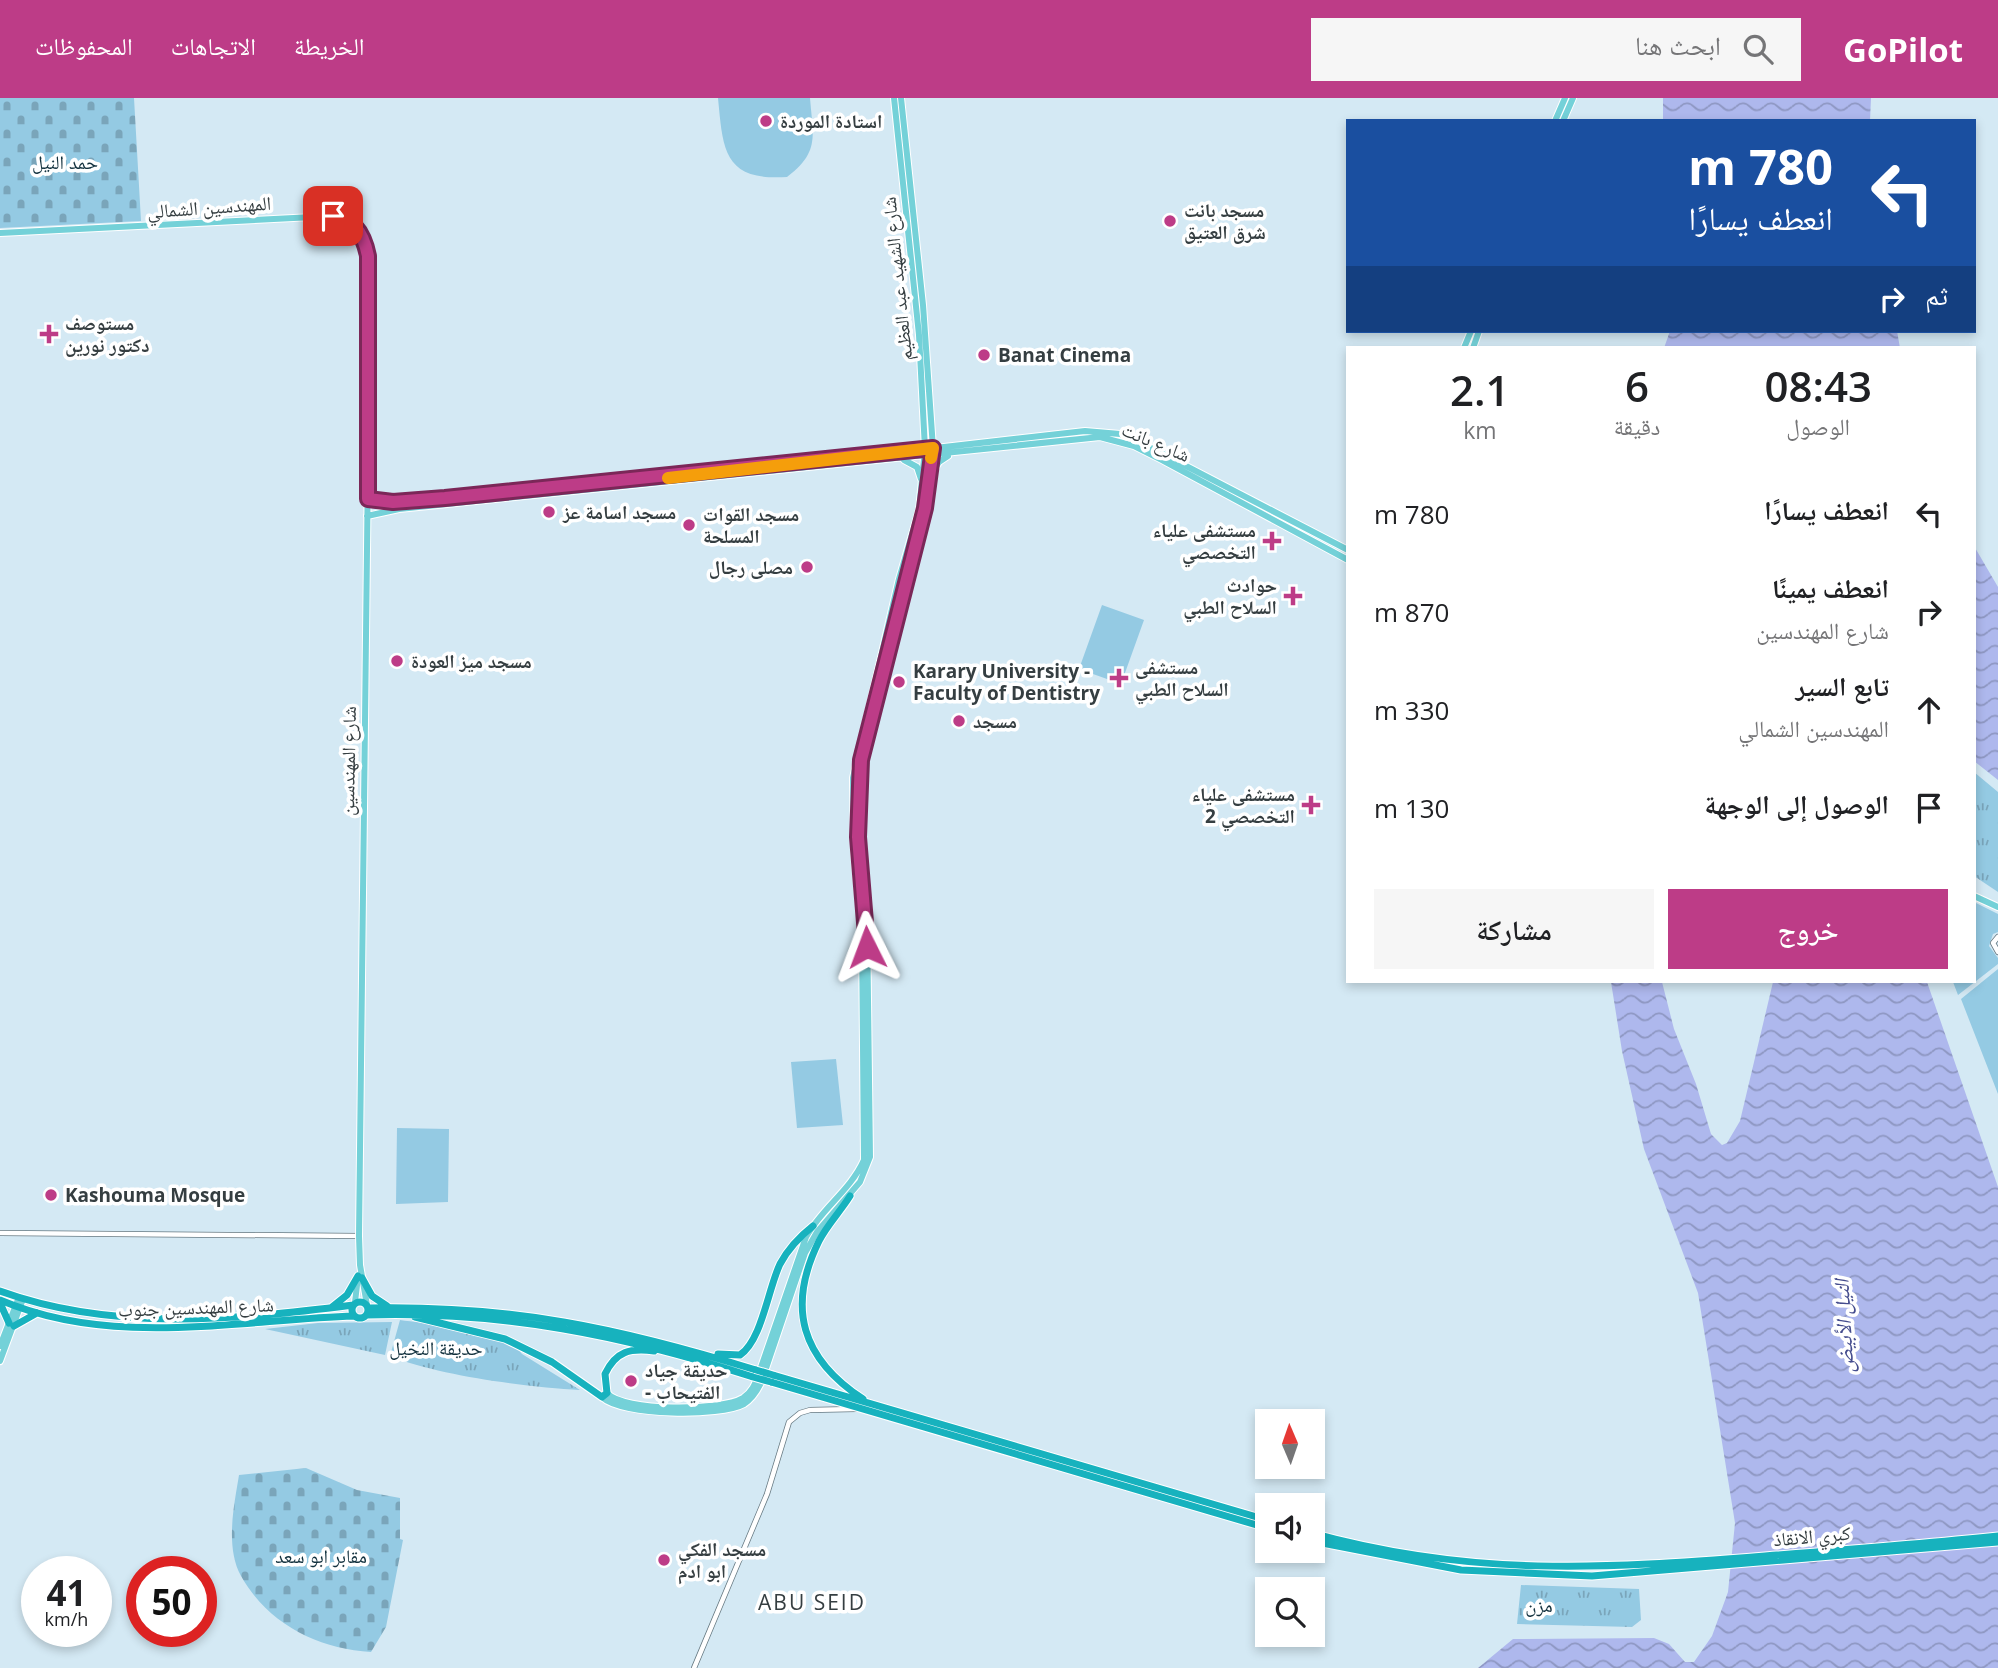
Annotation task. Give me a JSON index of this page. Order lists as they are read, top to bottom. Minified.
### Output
{"streets":{"highway":["شارع المهندسين جنوب","كبري الانقاذ"],"main road":["المهندسين الشمالي","شارع الشهيد عبد العظيم","شارع بانت","شارع المهندسين"]},"crossings":[["المهندسين الشمالي","شارع المهندسين"],["شارع الشهيد عبد العظيم","شارع بانت"]],"districts":["ABU SEID"],"water":["النيل الأبيض"],"parks":["حمد النيل","حديقة النخيل","مقابر ابو سعد","مزن"],"places":{"other":["استادة الموردة","مسجد بانت شرق العتيق","Banat Cinema","مسجد اسامة عز","مسجد القوات المسلحة","مصلى رجال","مسجد ميز العودة","Karary University - Faculty of Dentistry","مسجد","Kashouma Mosque","حديقة جياد - الفتيحاب","مسجد الفكي ابو ادم"],"health":["مستوصف دكتور نورين","مستشفى علياء التخصصي","حوادث السلاح الطبي","مستشفى السلاح الطبي","مستشفى علياء التخصصي 2"]},"north":"top","page":{"header":"GoPilot","search":"ابحث هنا","nav":["الخريطة","الاتجاهات","المحفوظات"],"turn":["780 m","انعطف يسارًا"],"then":"ثم","eta":["08:43","الوصول","6","دقيقة","2.1","km"],"list":[{"name":"انعطف يسارًا","value":"780 m"},{"name":"انعطف يمينًا","note":"شارع المهندسين","value":"870 m"},{"name":"تابع السير","note":"المهندسين الشمالي","value":"330 m"},{"name":"الوصول إلى الوجهة","value":"130 m"}],"buttons":["خروج","مشاركة"],"speed":"41 km/h","limit":"50"}}
